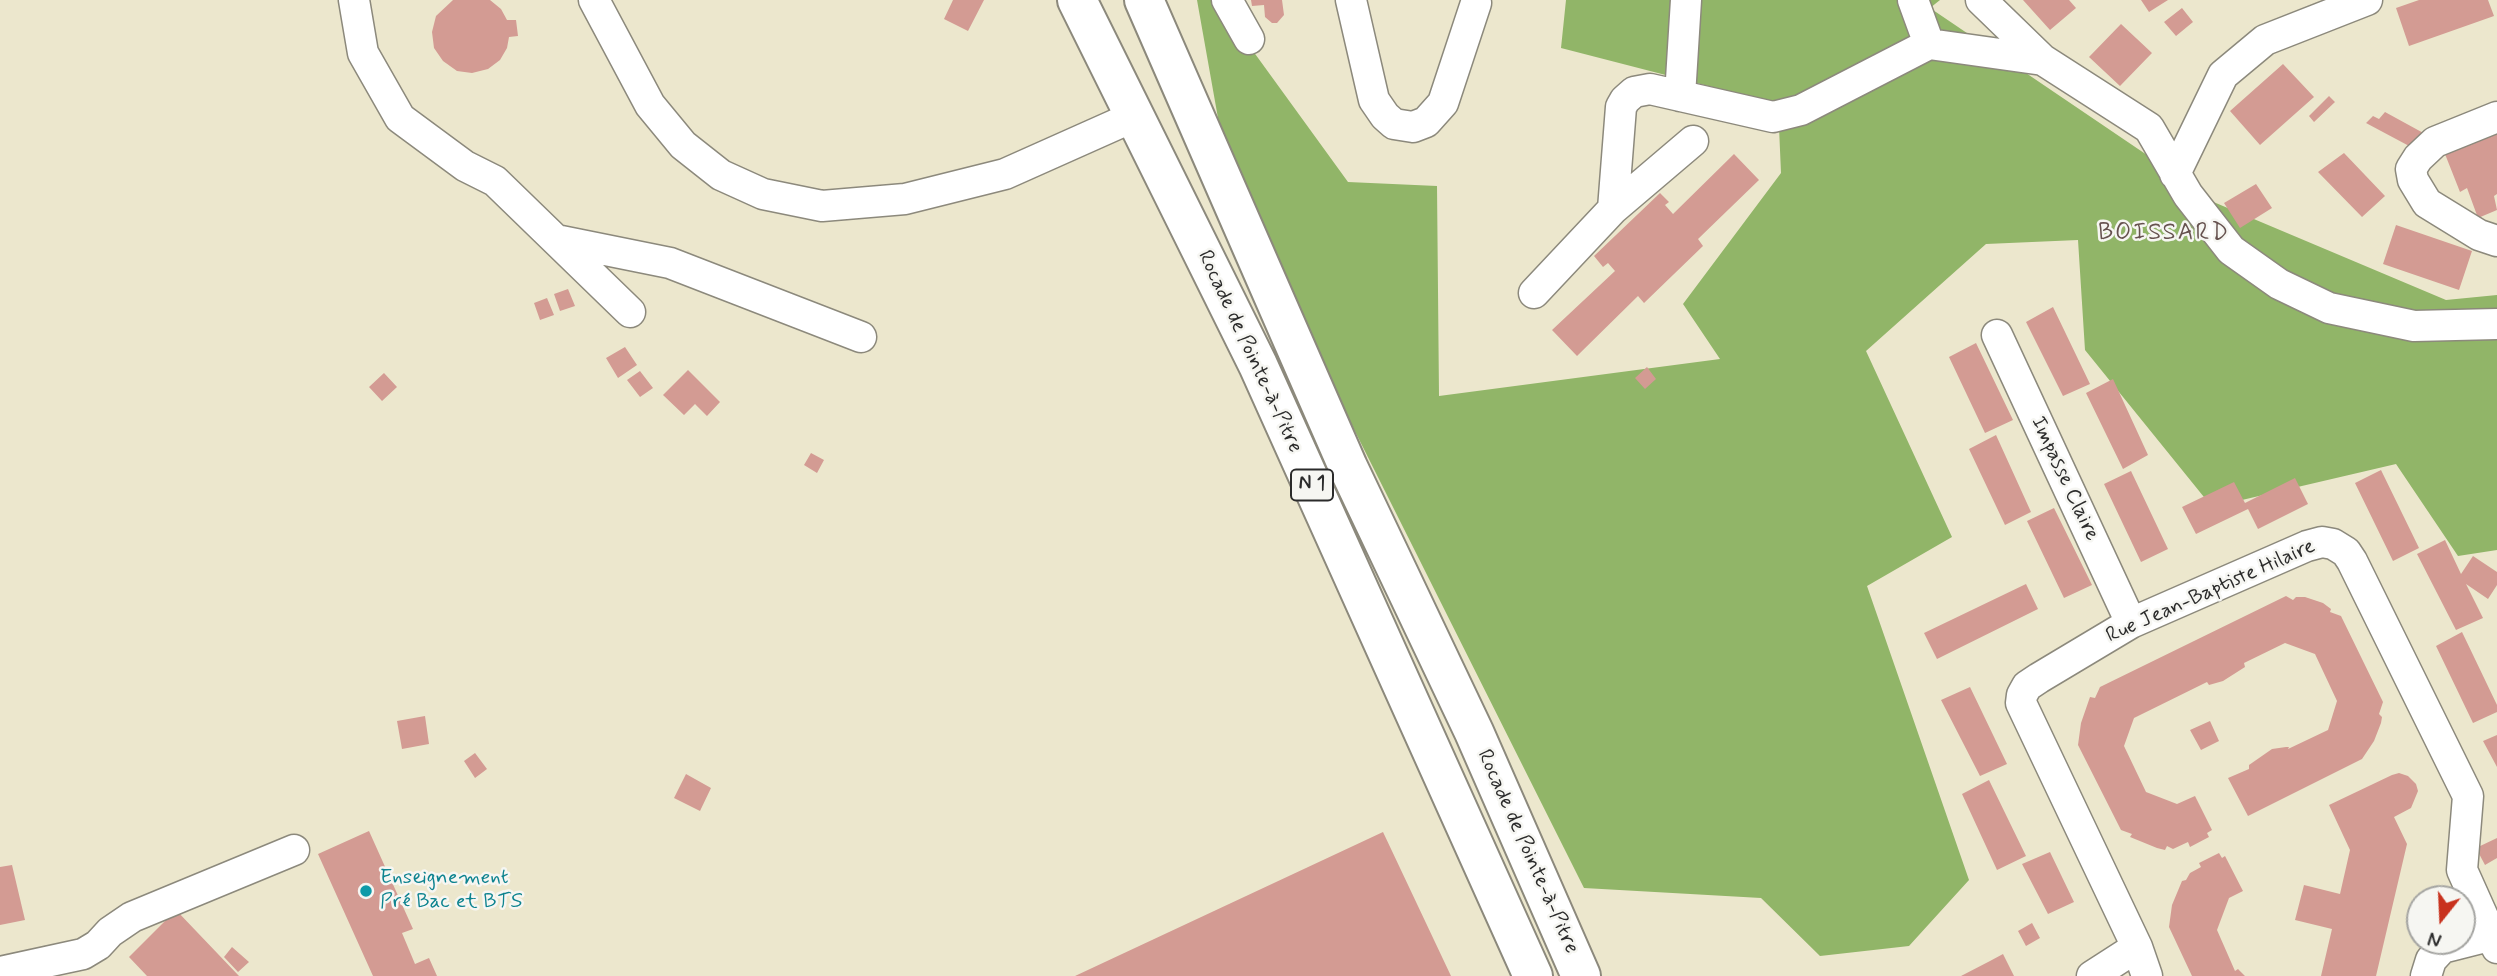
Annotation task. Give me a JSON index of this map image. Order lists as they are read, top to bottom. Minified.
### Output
{"streets":{"highway":["Rocade de Pointe-à-Pitre","N 1"],"street":["Impasse Claire","Rue Jean-Baptiste Hilaire"]},"crossings":[["Impasse Claire","Rue Jean-Baptiste Hilaire"]],"districts":["BOISSARD"],"places":["Enseignement Pré Bac et BTS"],"north":"bottom"}
